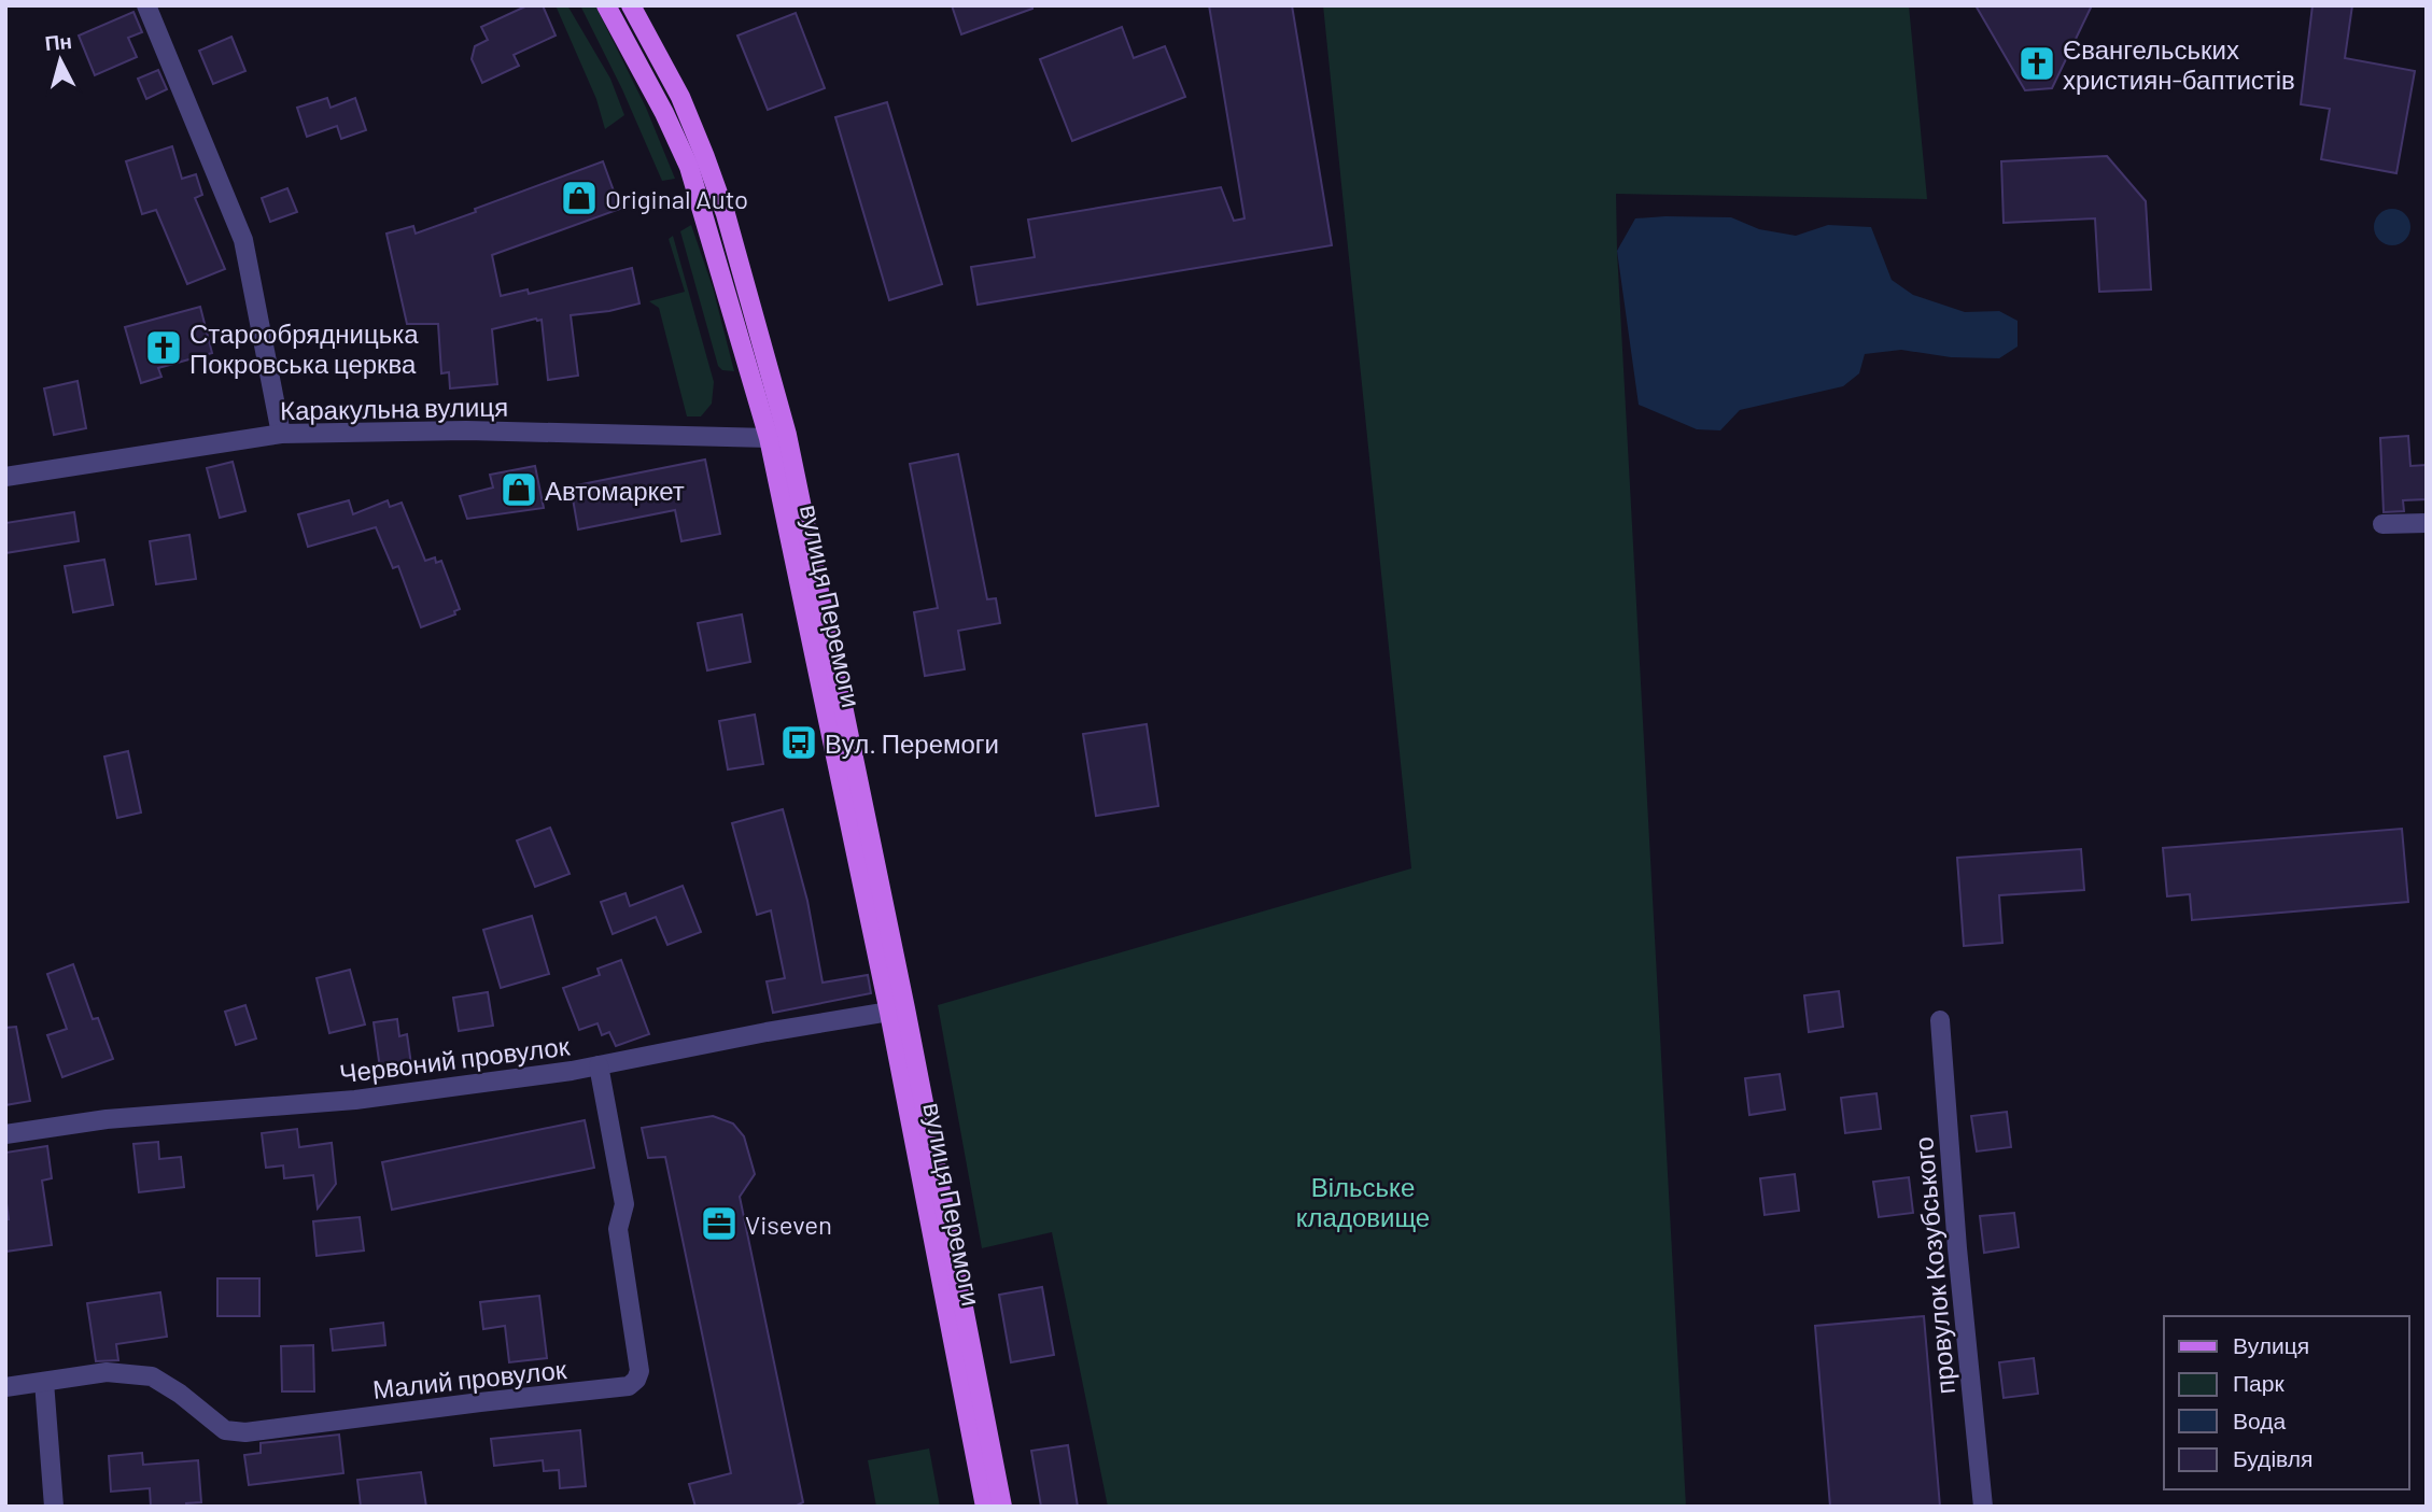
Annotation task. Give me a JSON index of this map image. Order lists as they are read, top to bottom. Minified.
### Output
{"streets":{"main road":["вулиця Перемоги"],"street":["Каракульна вулиця","Червоний провулок","провулок Козубського","Малий провулок"]},"crossings":[["Каракульна вулиця","вулиця Перемоги"],["вулиця Перемоги","Червоний провулок"],["Червоний провулок","Малий провулок"]],"parks":["Вільське кладовище"],"places":{"church":["Євангельських християн-баптистів","Старообрядницька Покровська церква"],"shop":["Original Auto","Автомаркет"],"bus stop":["Вул. Перемоги"],"office":["Viseven"]},"legend":["Вулиця","Парк","Вода","Будівля"],"north":"top"}
